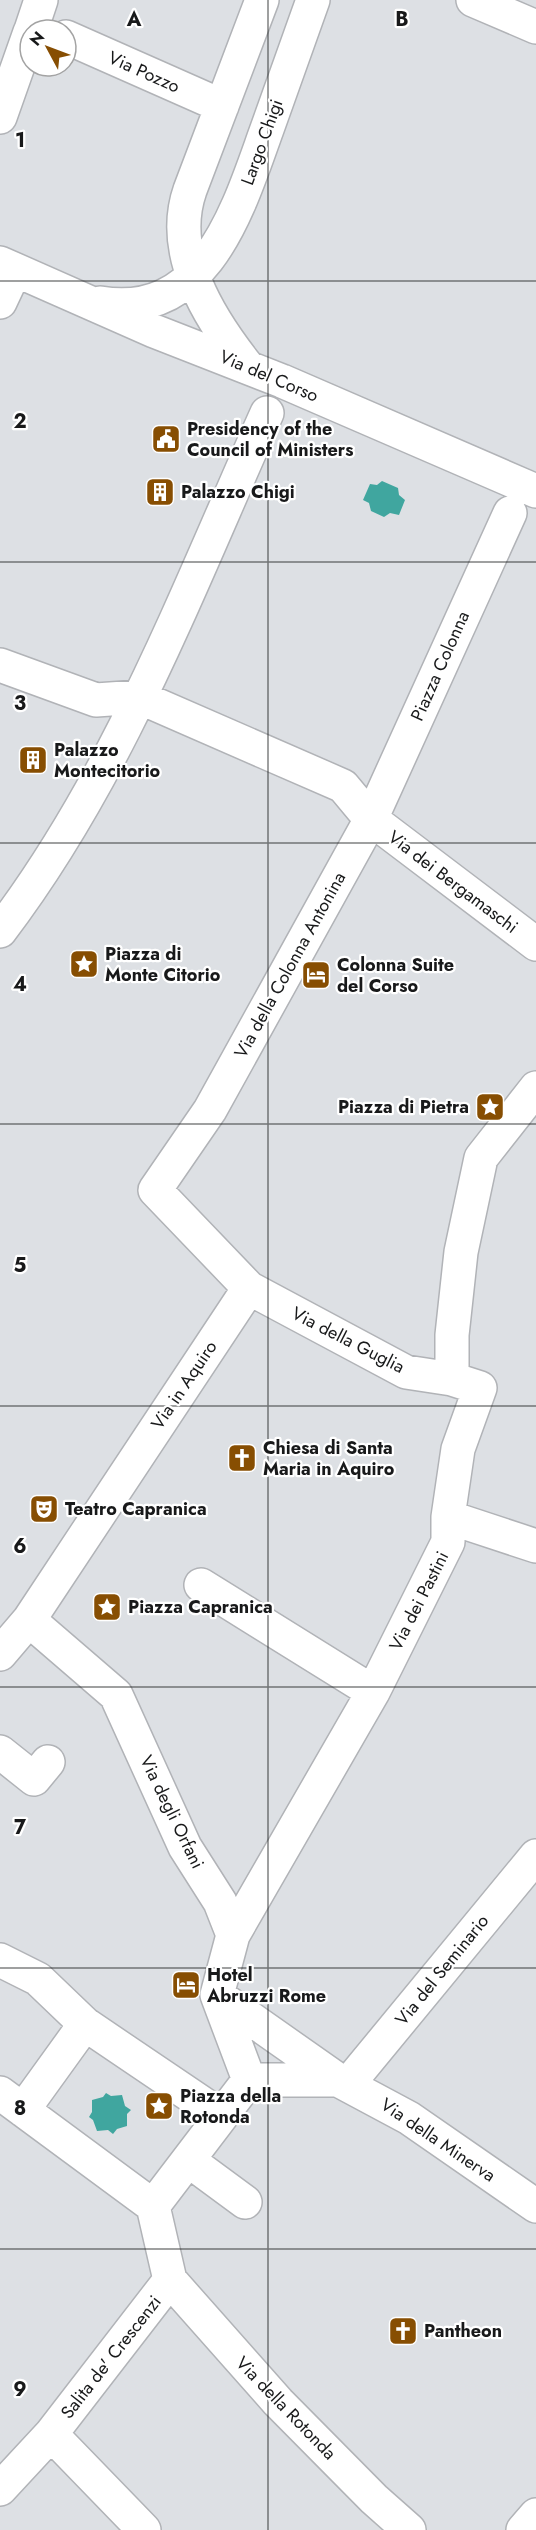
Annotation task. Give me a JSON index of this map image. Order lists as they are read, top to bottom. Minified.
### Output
{"streets":{"street":["Via Pozzo","Largo Chigi","Via del Corso","Piazza Colonna","Via dei Bergamaschi","Via della Colonna Antonina","Via della Guglia","Via in Aquiro","Via dei Pastini","Via degli Orfani","Via del Seminario","Via della Minerva","Salita de' Crescenzi","Via della Rotonda"]},"crossings":[["Largo Chigi","Via del Corso"],["Piazza Colonna","Via dei Bergamaschi"],["Piazza Colonna","Via della Colonna Antonina"],["Via dei Bergamaschi","Via della Colonna Antonina"],["Via della Colonna Antonina","Via della Guglia"],["Via della Colonna Antonina","Via in Aquiro"],["Via della Guglia","Via in Aquiro"],["Via della Guglia","Via dei Pastini"],["Via in Aquiro","Via degli Orfani"],["Via dei Pastini","Via degli Orfani"],["Via del Seminario","Via della Minerva"],["Salita de' Crescenzi","Via della Rotonda"]],"places":{"public building":["Presidency of the Council of Ministers"],"building":["Palazzo Chigi","Palazzo Montecitorio"],"place":["Piazza di Monte Citorio","Piazza di Pietra","Piazza Capranica","Piazza della Rotonda"],"hotel":["Colonna Suite del Corso","Hotel Abruzzi Rome"],"church":["Chiesa di Santa Maria in Aquiro","Pantheon"],"theatre":["Teatro Capranica"]},"north":"top left","grid":{"columns":["A","B"],"rows":["1","2","3","4","5","6","7","8","9"]}}
